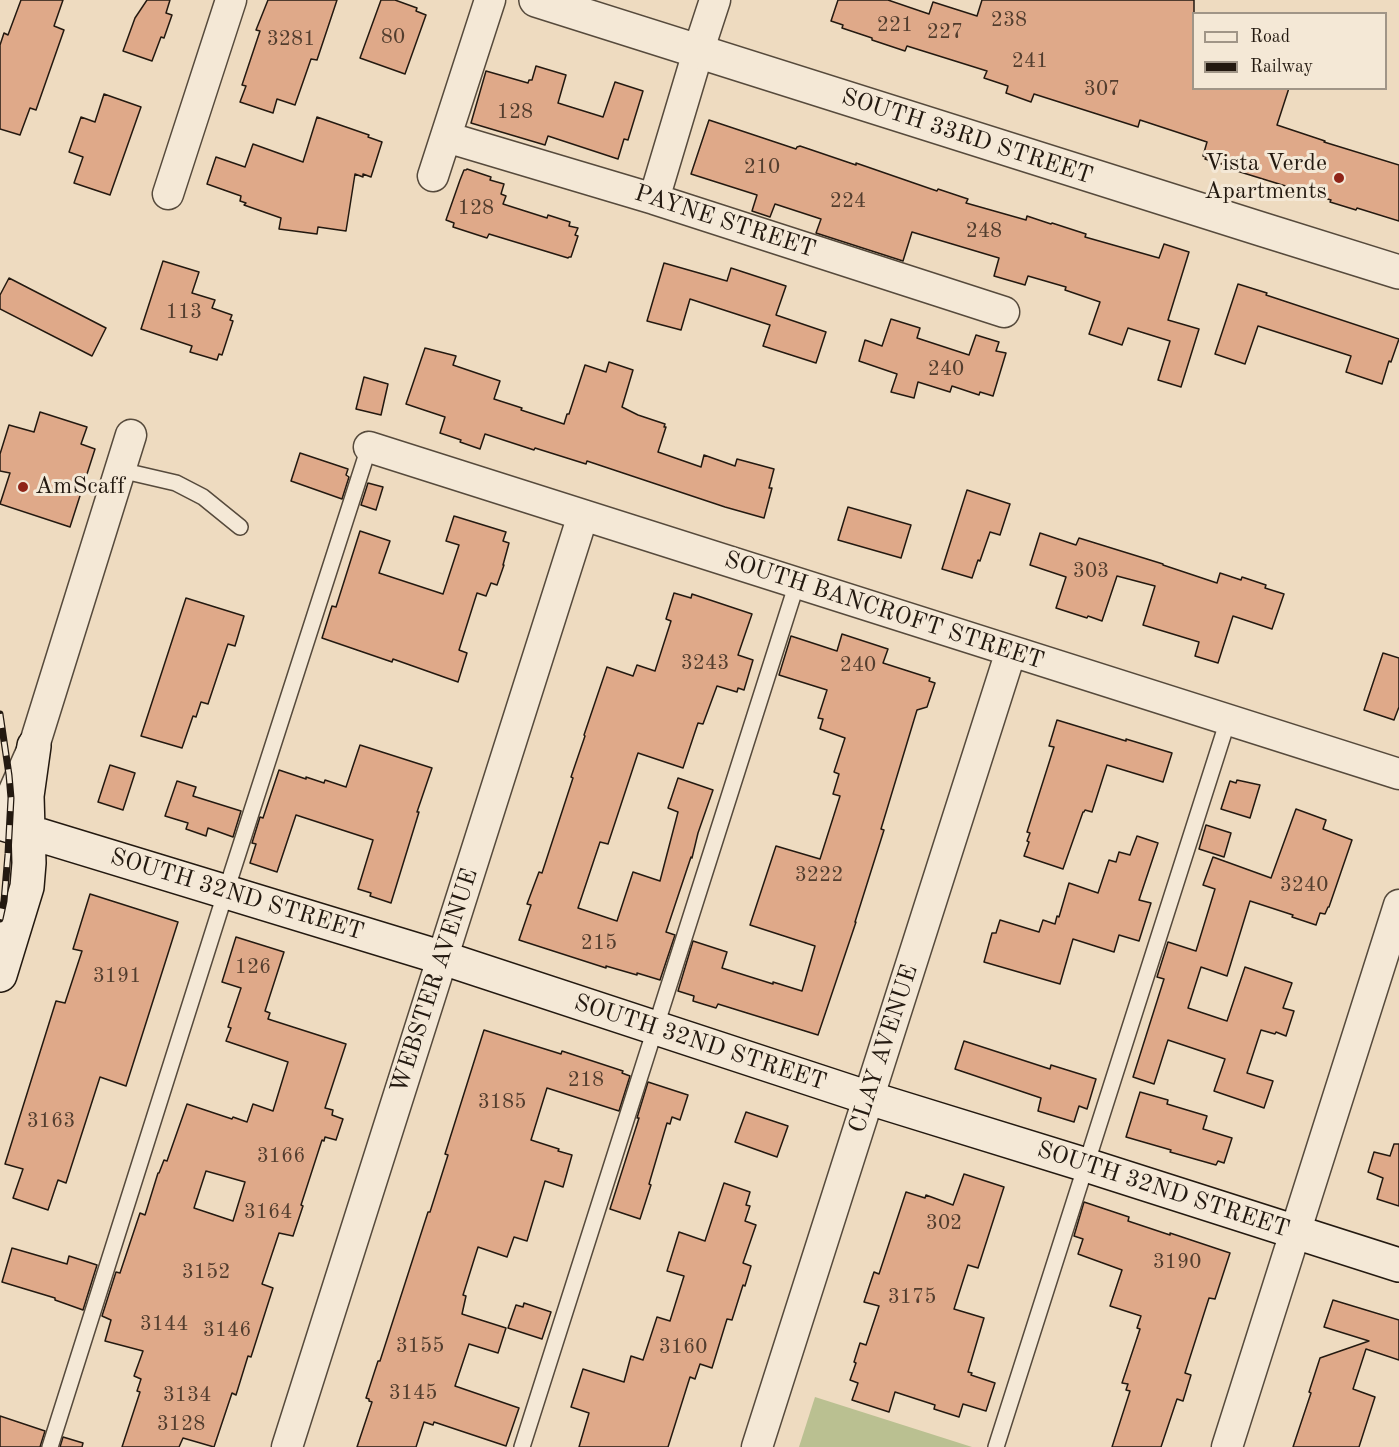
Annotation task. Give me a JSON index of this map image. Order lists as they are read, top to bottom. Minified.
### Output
{"streets":{"main road":["SOUTH 33RD STREET","SOUTH 32ND STREET"],"street":["PAYNE STREET","SOUTH BANCROFT STREET","WEBSTER AVENUE","CLAY AVENUE"]},"crossings":[["SOUTH BANCROFT STREET","WEBSTER AVENUE"],["SOUTH BANCROFT STREET","CLAY AVENUE"],["SOUTH 32ND STREET","WEBSTER AVENUE"],["SOUTH 32ND STREET","CLAY AVENUE"]],"places":["Vista Verde Apartments","AmScaff"],"house_numbers":["238","221","227","80","3281","241","307","128","210","224","128","248","113","240","303","3243","240","3222","3240","215","126","3191","218","3185","3163","3166","3164","302","3190","3152","3175","3144","3146","3155","3160","3145","3134","3128"],"legend":["Road","Railway"]}
